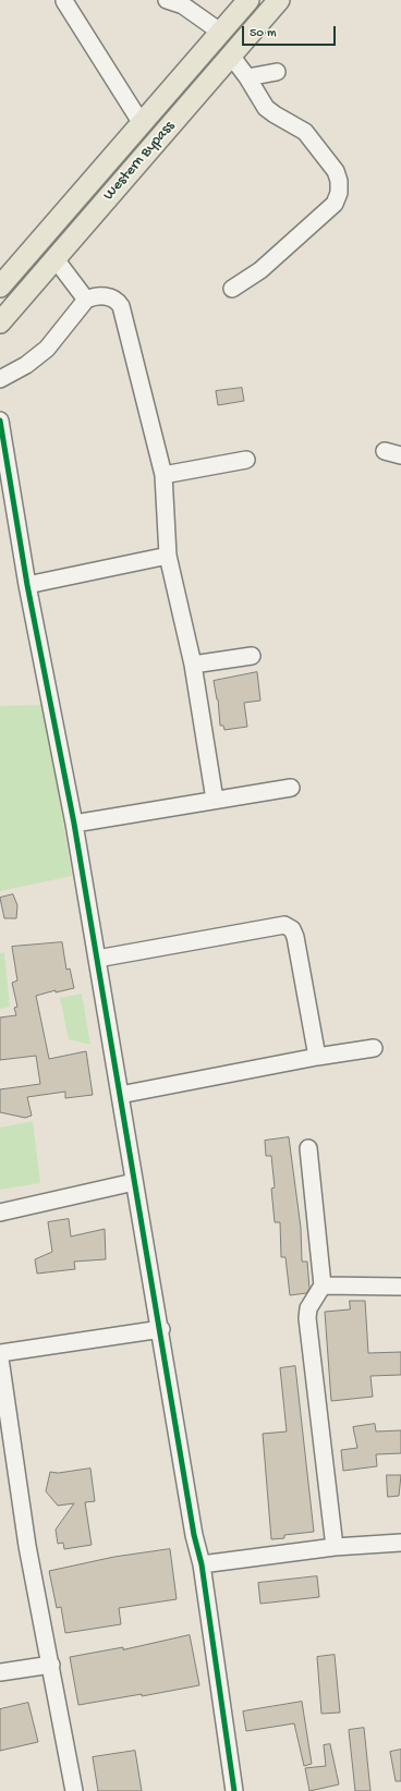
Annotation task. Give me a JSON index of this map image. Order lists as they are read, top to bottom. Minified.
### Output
{"streets":{"main road":["Western Bypass"]},"scale_bar":"50 m"}
